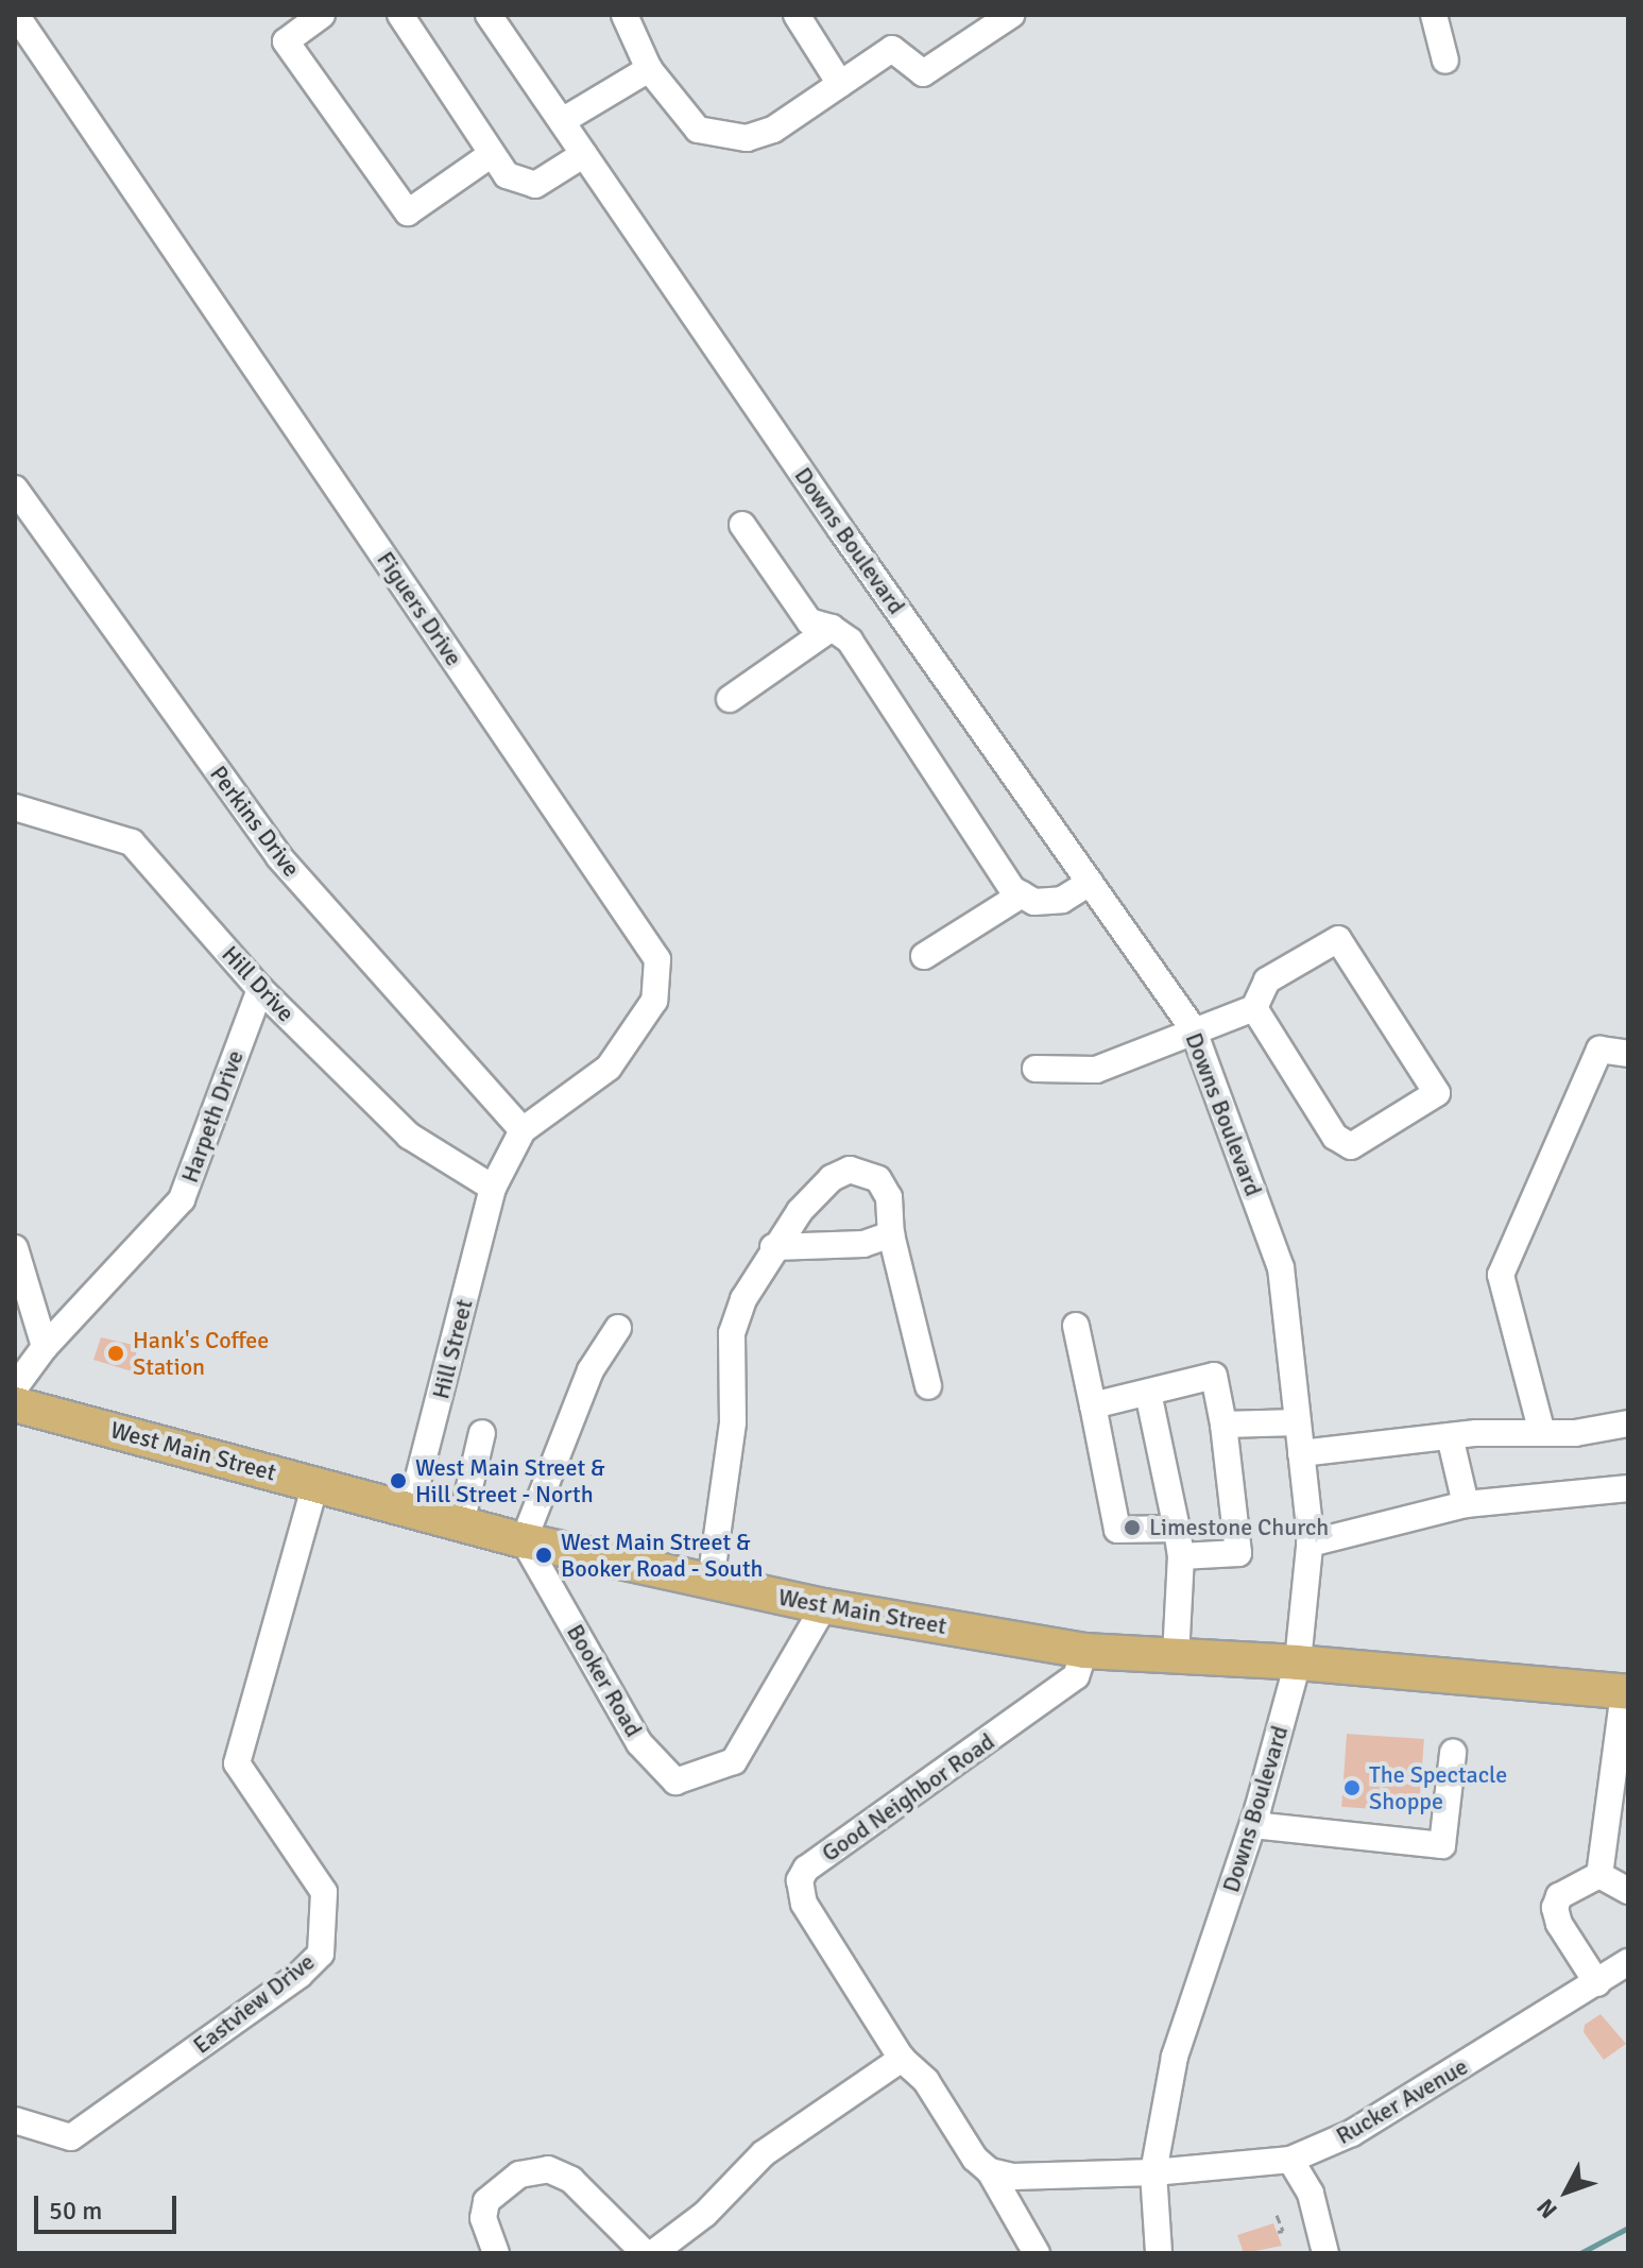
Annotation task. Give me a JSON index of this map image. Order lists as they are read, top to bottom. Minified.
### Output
{"streets":{"main road":["West Main Street"],"street":["Downs Boulevard","Figuers Drive","Perkins Drive","Hill Drive","Harpeth Drive","Hill Street","Booker Road","Good Neighbor Road","Eastview Drive","Rucker Avenue"]},"crossings":[["Downs Boulevard","West Main Street"],["Downs Boulevard","Rucker Avenue"],["Figuers Drive","Perkins Drive"],["Figuers Drive","Hill Drive"],["Figuers Drive","Hill Street"],["Hill Drive","Harpeth Drive"],["Hill Drive","Hill Street"],["Hill Street","West Main Street"],["West Main Street","Booker Road"],["West Main Street","Good Neighbor Road"],["West Main Street","Eastview Drive"]],"places":["Hank's Coffee Station","West Main Street & Hill Street - North","Limestone Church","West Main Street & Booker Road - South","The Spectacle Shoppe"],"scale_bar":"50 m","north":"bottom left"}
